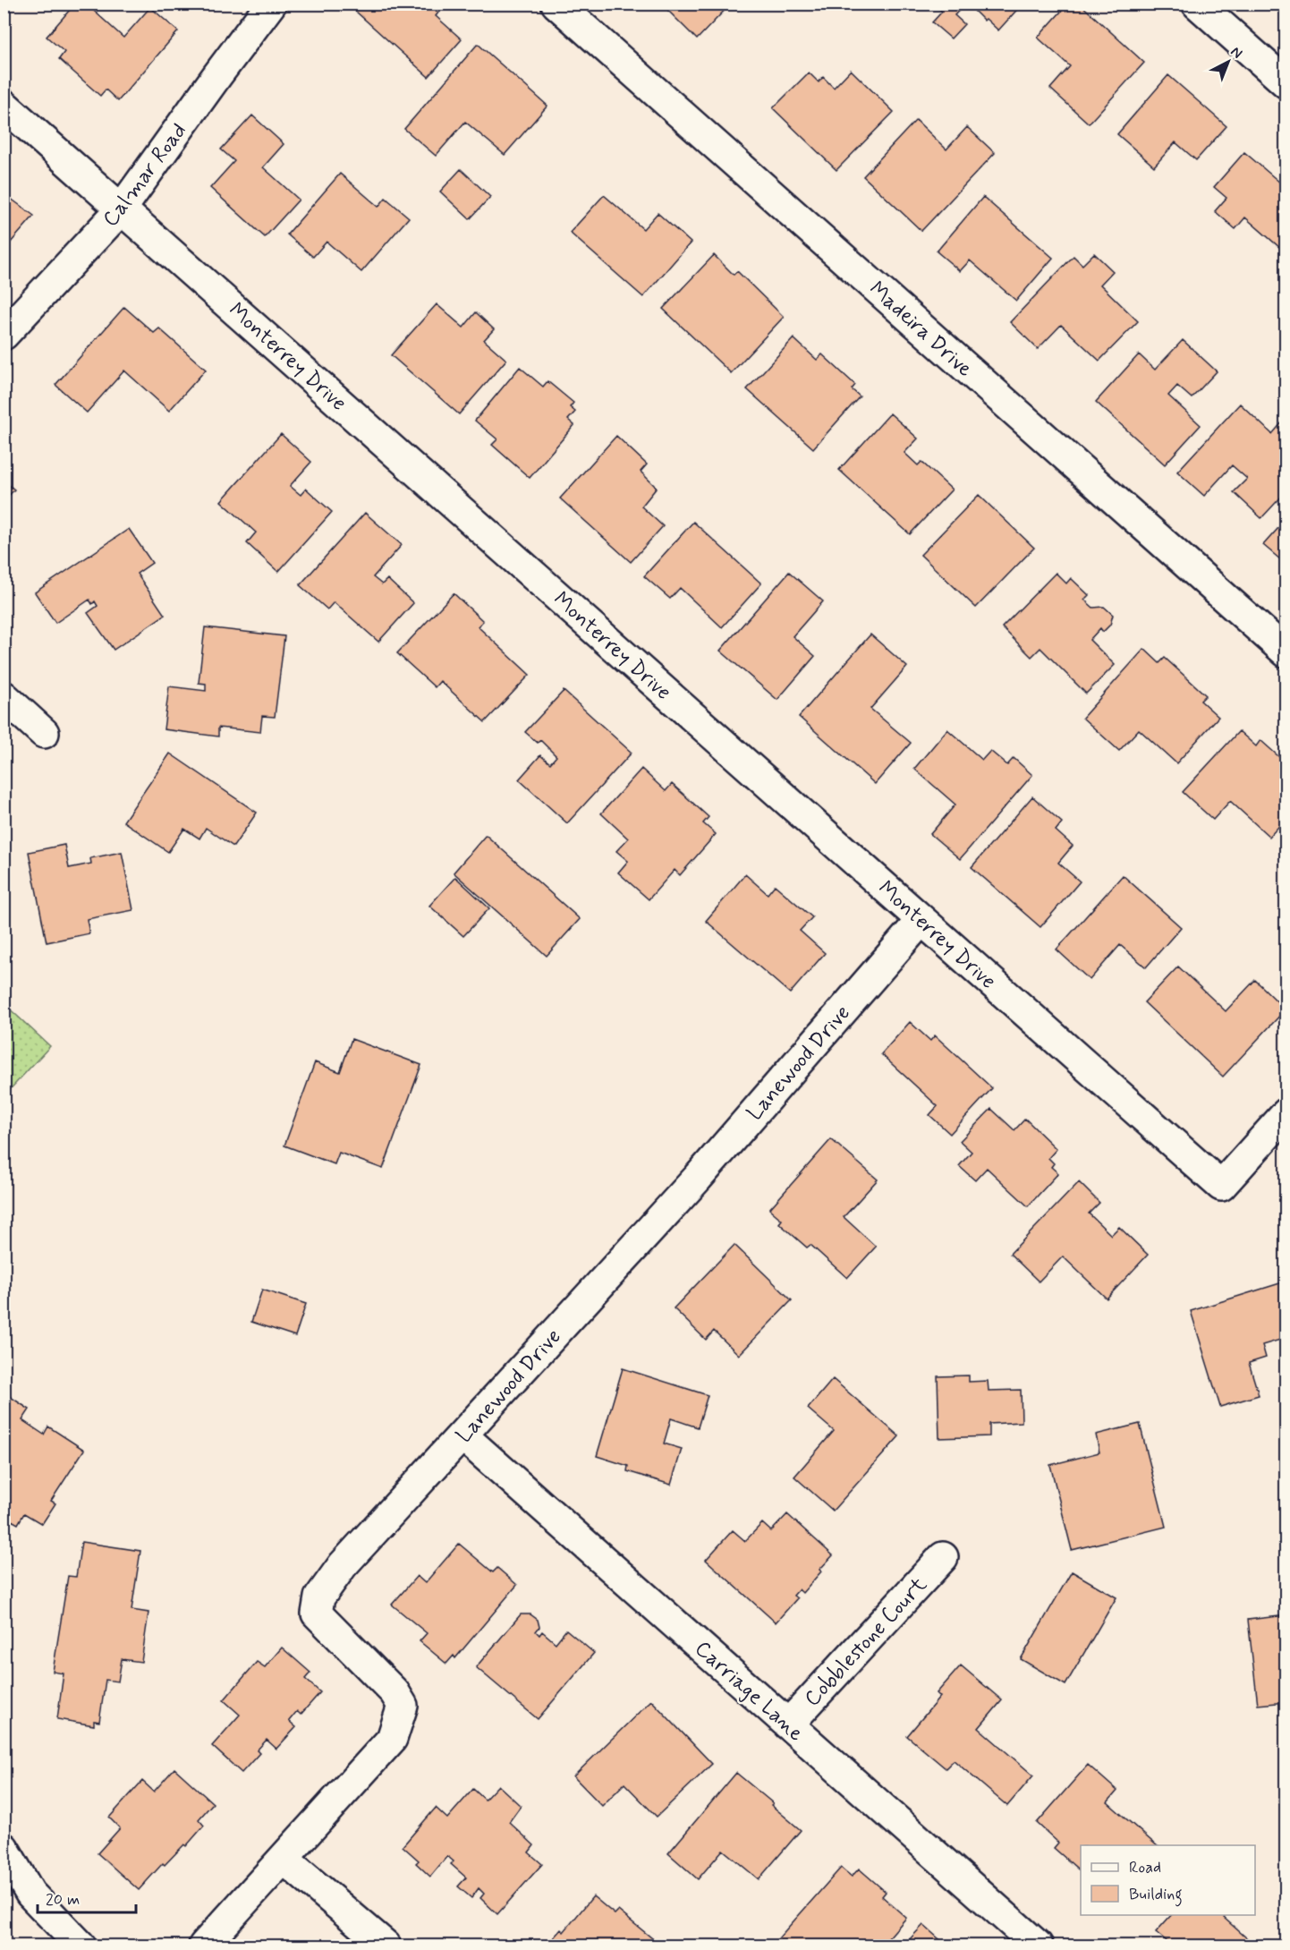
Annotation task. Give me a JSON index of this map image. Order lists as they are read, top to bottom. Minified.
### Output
{"streets":{"street":["Calmar Road","Madeira Drive","Monterrey Drive","Lanewood Drive","Cobblestone Court","Carriage Lane"]},"crossings":[["Calmar Road","Monterrey Drive"],["Monterrey Drive","Lanewood Drive"],["Lanewood Drive","Carriage Lane"],["Cobblestone Court","Carriage Lane"]],"legend":["Road","Building"],"scale_bar":"20 m","north":"top right"}
